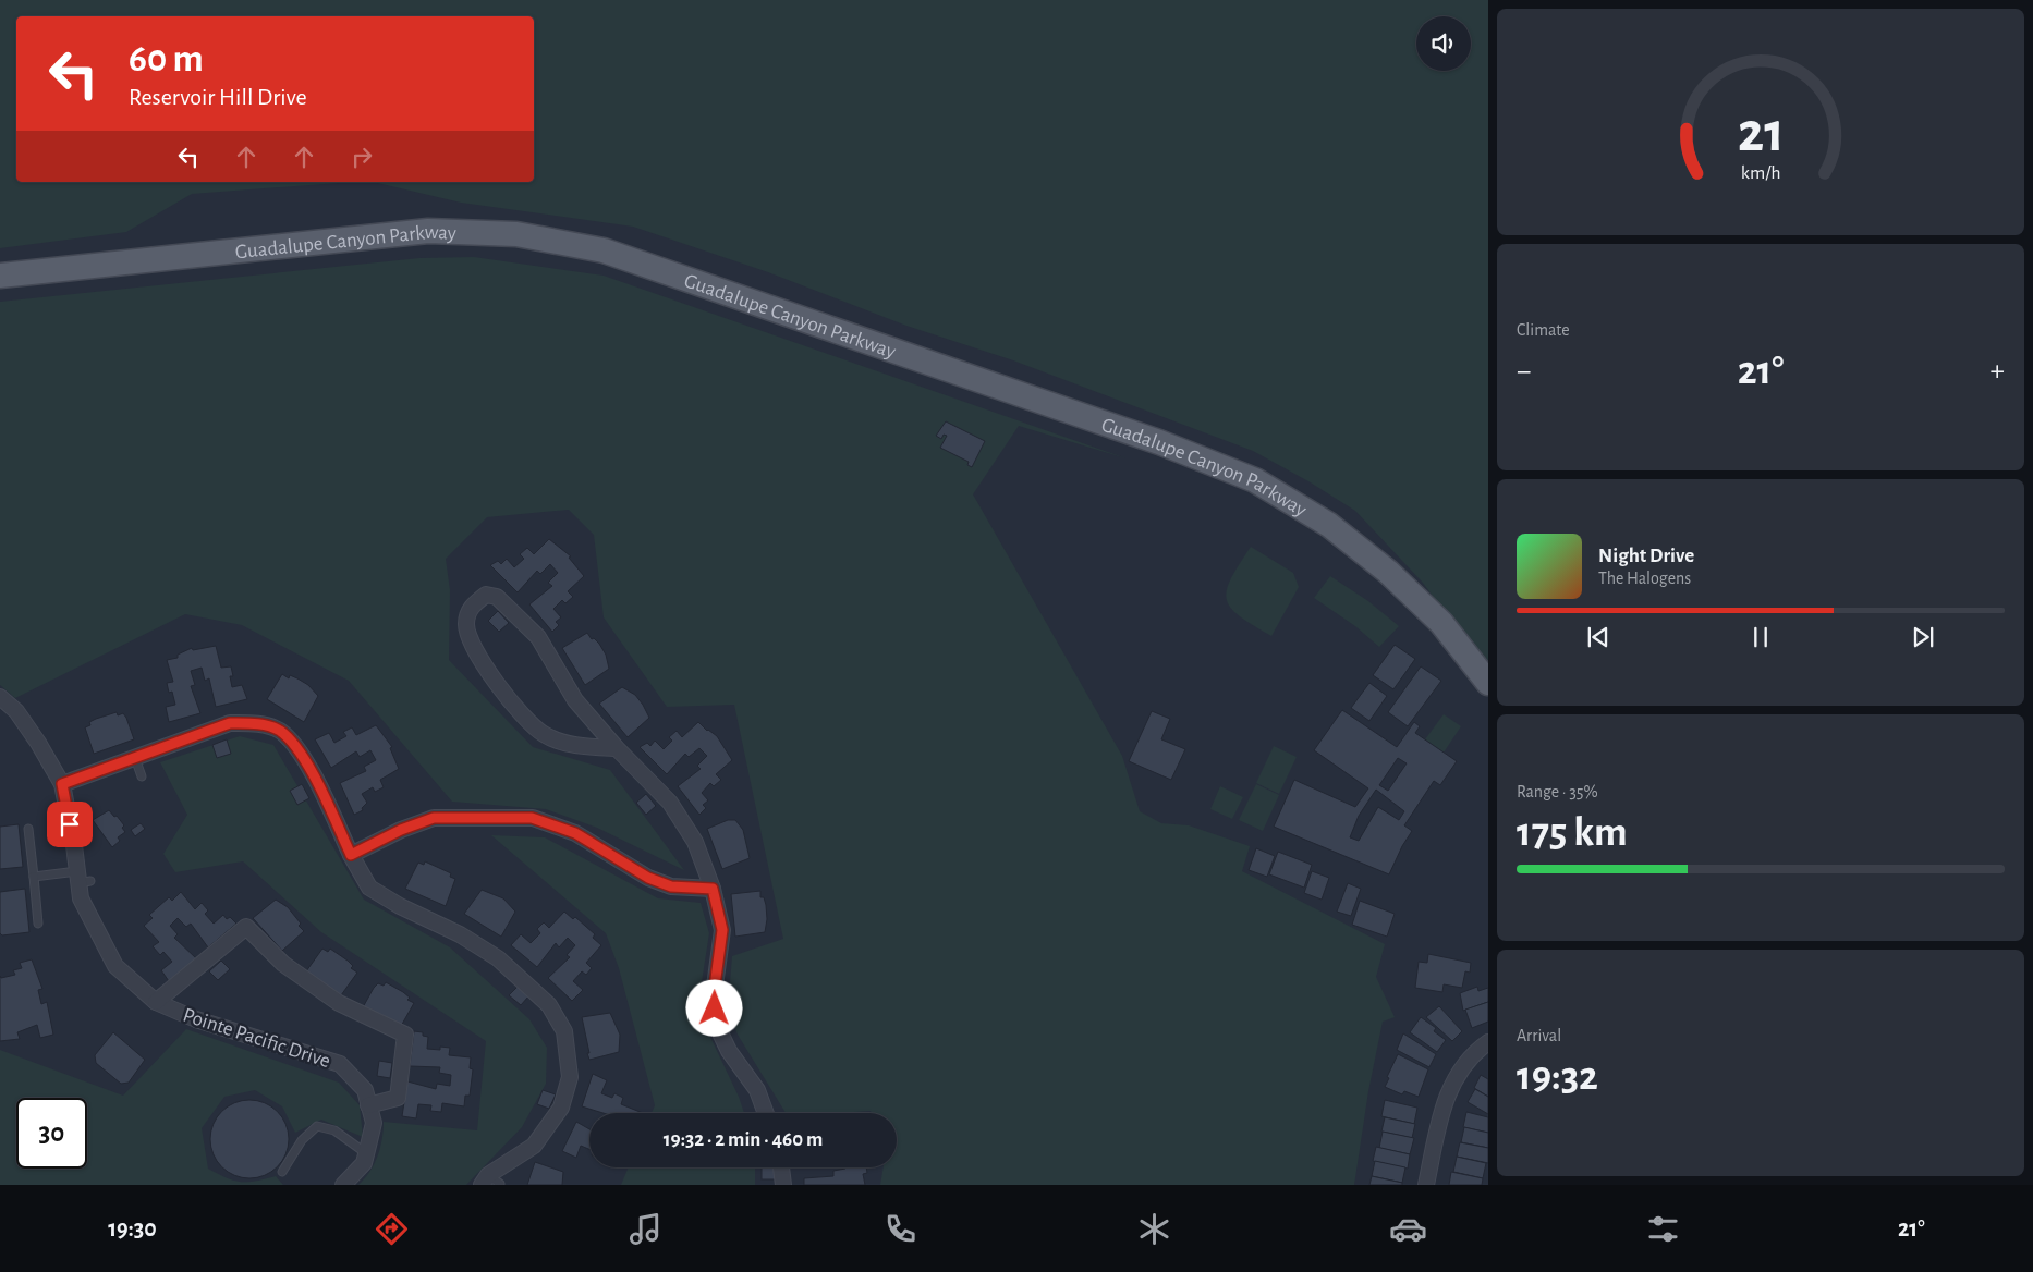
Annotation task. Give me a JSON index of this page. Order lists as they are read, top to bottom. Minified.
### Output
{"streets":{"main road":["Guadalupe Canyon Parkway"],"street":["Pointe Pacific Drive"]},"page":{"turn":["60 m","Reservoir Hill Drive"],"tile":["Climate",["Range · 35%","175 km"],["Arrival","19:32"]],"heat":["−","21°","+"],"song":["Night Drive","The Halogens"],"limit":"30","trip":"19:32 · 2 min · 460 m","tabs":["19:30","21°"],"gauge":["21","km/h"]}}
